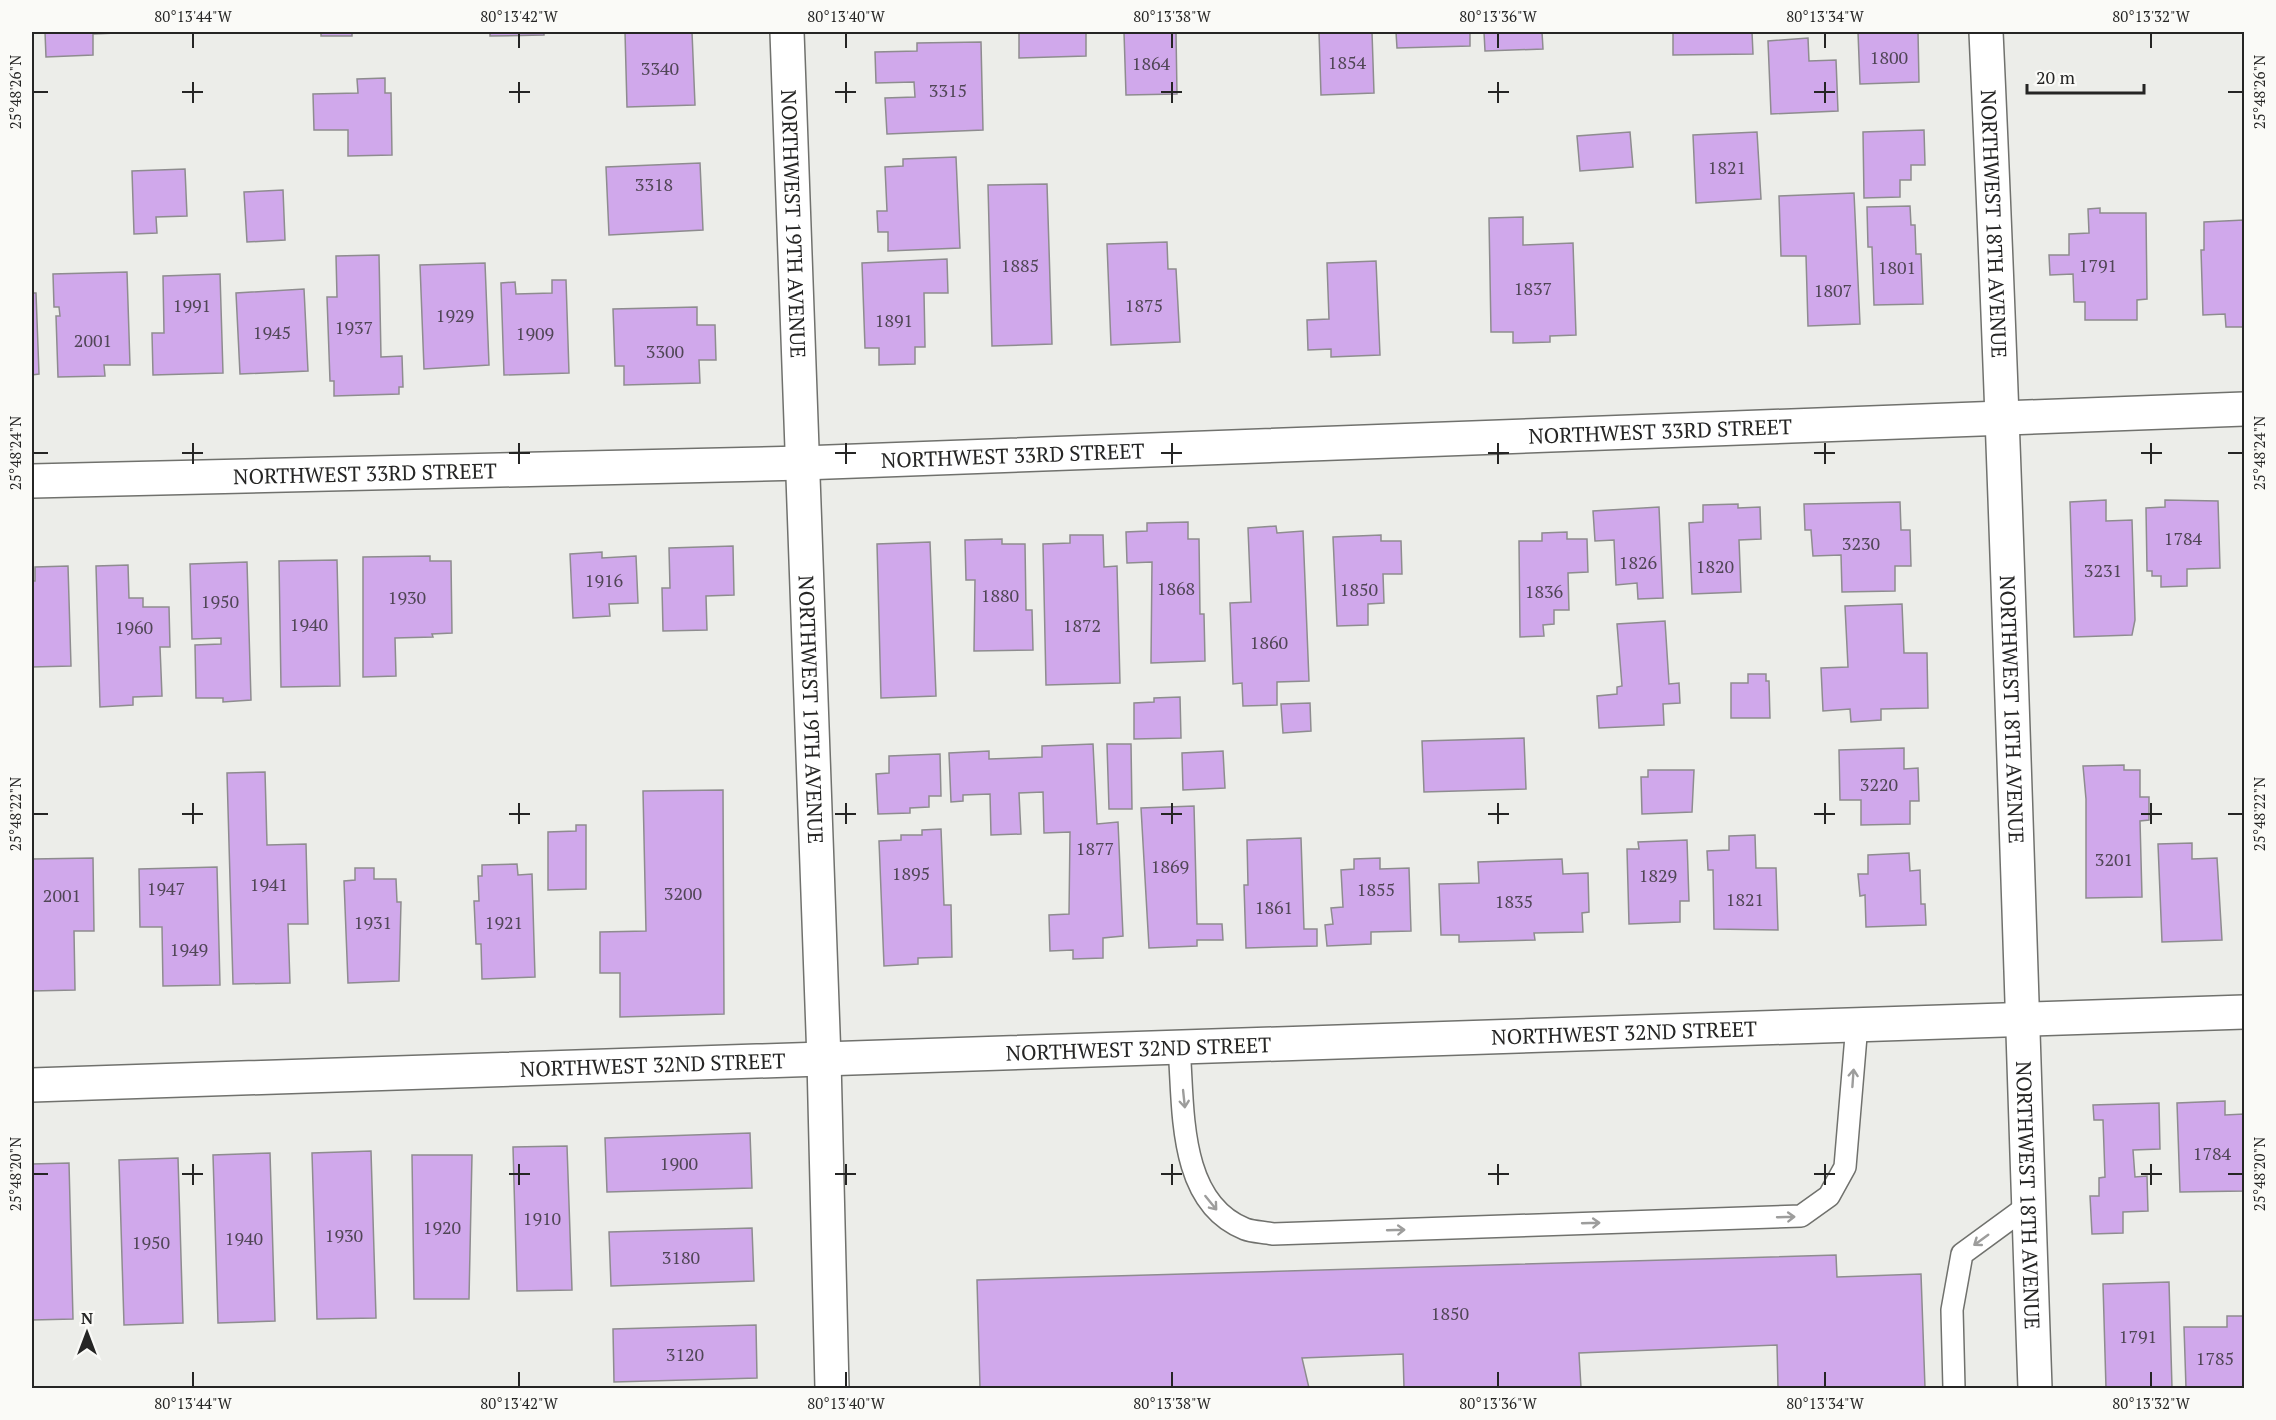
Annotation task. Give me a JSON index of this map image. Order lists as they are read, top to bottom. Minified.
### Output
{"streets":{"street":["NORTHWEST 19TH AVENUE","NORTHWEST 18TH AVENUE","NORTHWEST 33RD STREET","NORTHWEST 32ND STREET"]},"crossings":[["NORTHWEST 19TH AVENUE","NORTHWEST 33RD STREET"],["NORTHWEST 19TH AVENUE","NORTHWEST 32ND STREET"],["NORTHWEST 18TH AVENUE","NORTHWEST 33RD STREET"],["NORTHWEST 18TH AVENUE","NORTHWEST 32ND STREET"]],"house_numbers":["1800","1854","1864","3340","3315","1821","3318","1885","1791","1801","1837","1807","1991","1875","1929","1891","1937","1945","1909","2001","3300","1784","3230","1826","1820","3231","1916","1868","1850","1836","1880","1930","1950","1940","1872","1960","1860","3220","1877","3201","1869","1895","1829","1941","1947","1855","3200","2001","1821","1835","1861","1931","1921","1949","1784","1900","1910","1920","1930","1940","1950","3180","1850","1791","3120","1785"],"scale_bar":"20 m","north":"top","coordinates":["80°13'44\"W","80°13'42\"W","80°13'40\"W","80°13'38\"W","80°13'36\"W","80°13'34\"W","80°13'32\"W","25°48'26\"N","25°48'24\"N","25°48'22\"N","25°48'20\"N"]}
